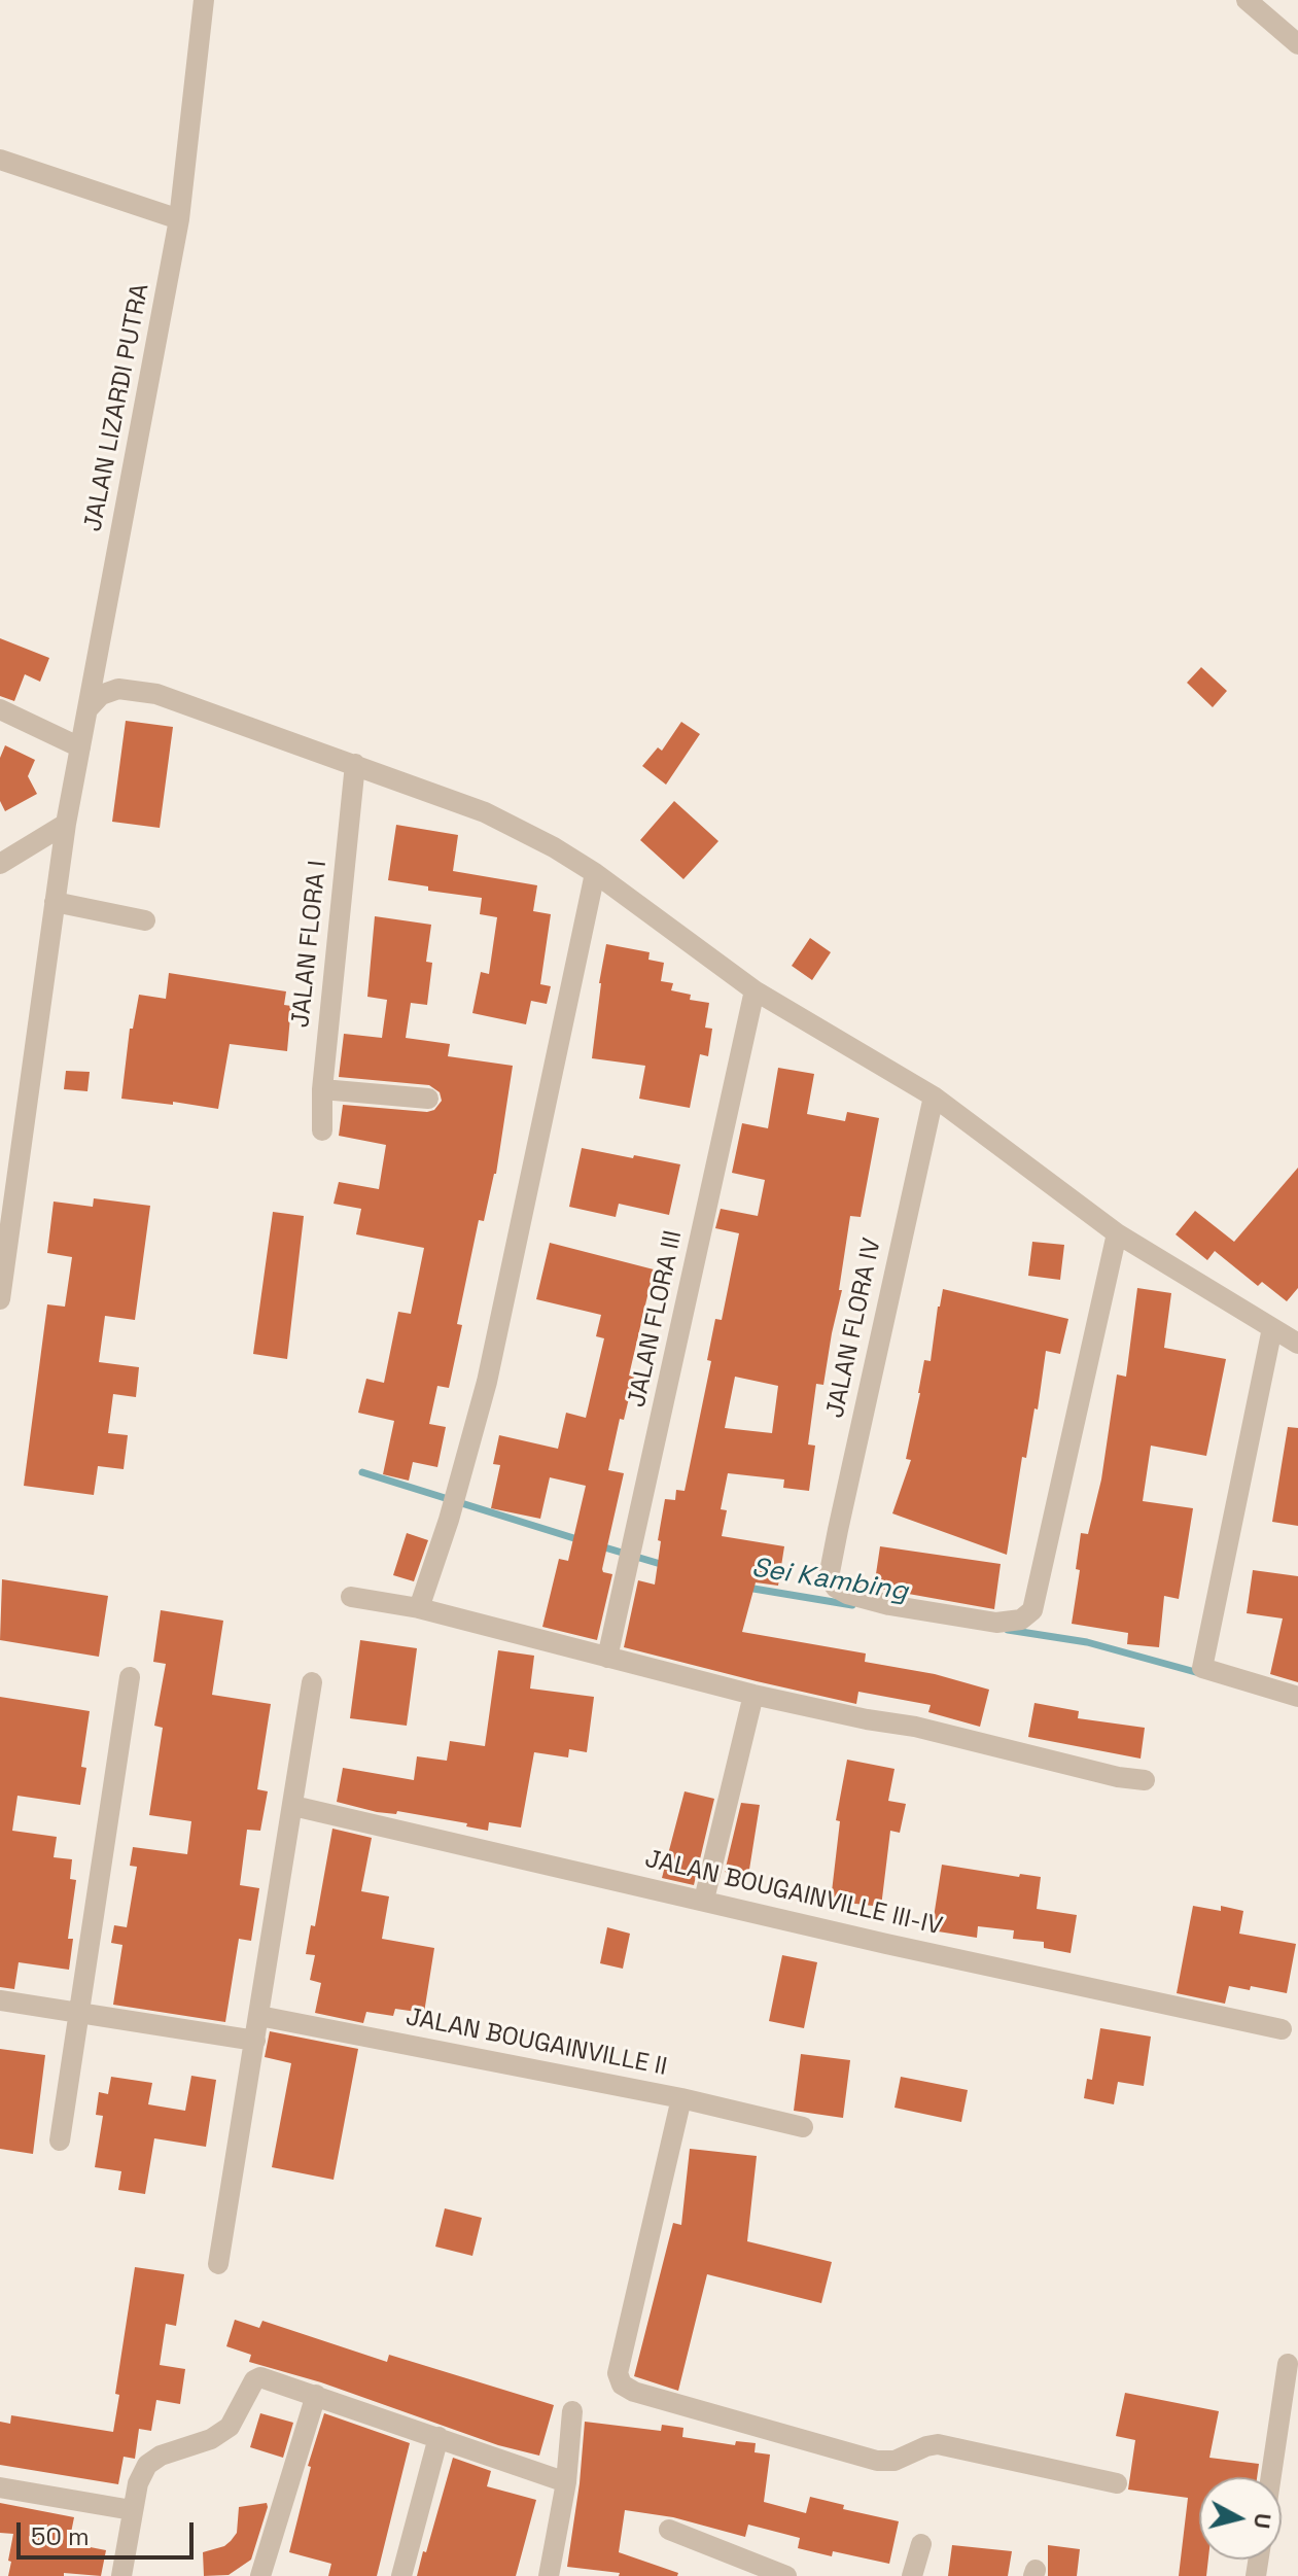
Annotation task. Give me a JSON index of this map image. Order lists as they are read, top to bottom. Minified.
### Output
{"streets":{"street":["JALAN LIZARDI PUTRA","JALAN FLORA I","JALAN FLORA III","JALAN FLORA IV","JALAN BOUGAINVILLE III-IV","JALAN BOUGAINVILLE II"]},"water":["Sei Kambing"],"scale_bar":"50 m","north":"right"}
